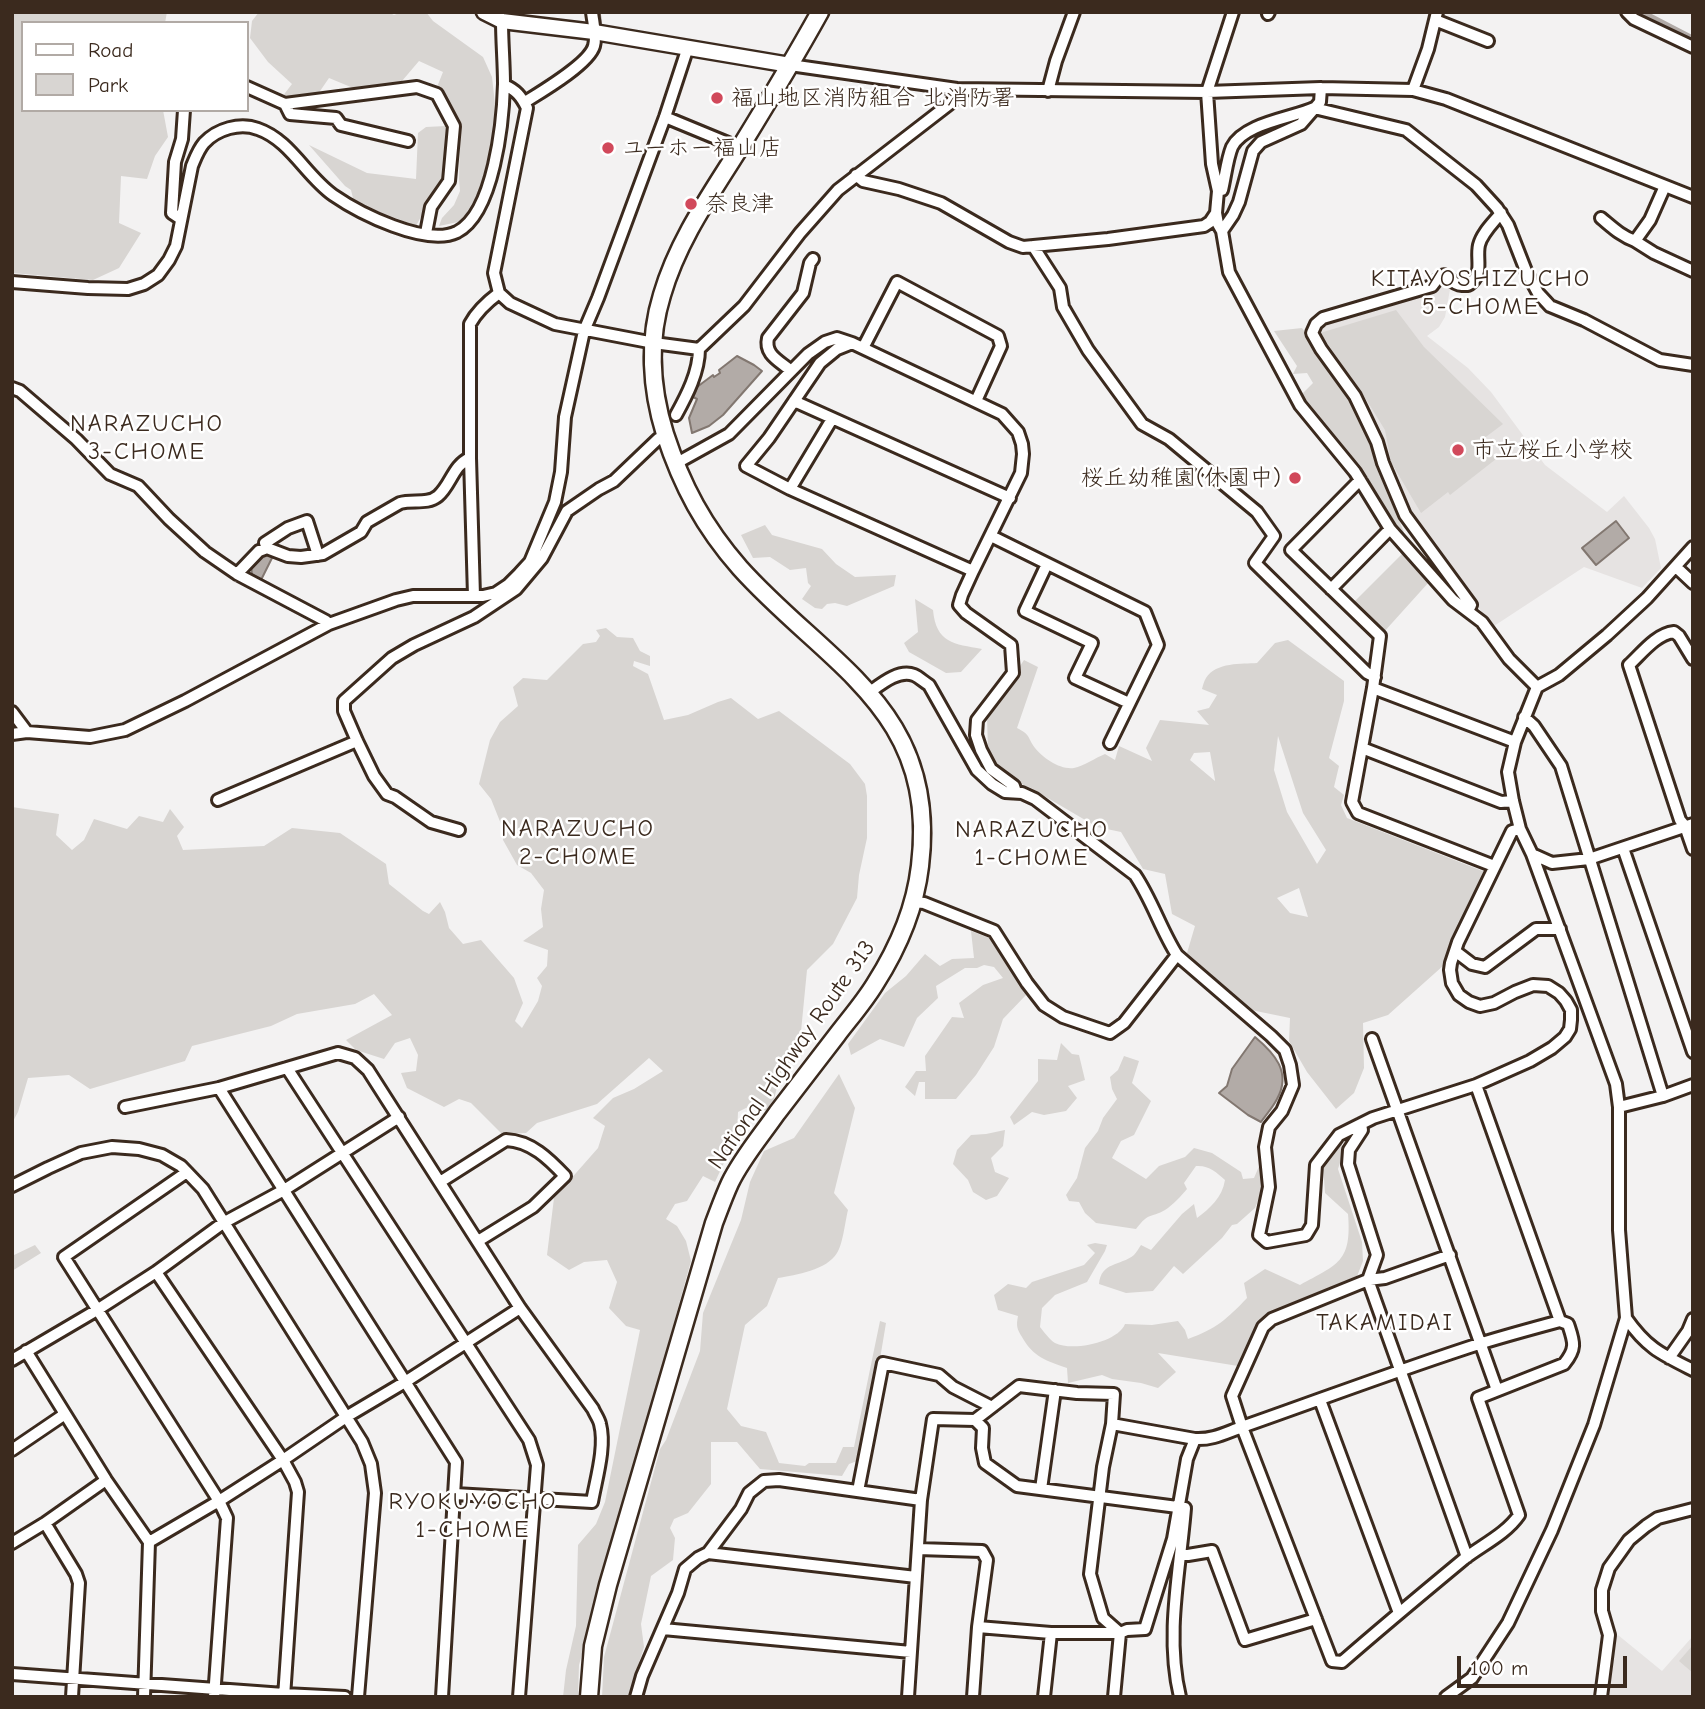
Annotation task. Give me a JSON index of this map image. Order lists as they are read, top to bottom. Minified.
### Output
{"streets":{"highway":["National Highway Route 313"]},"districts":["KITAYOSHIZUCHO 5-CHOME","NARAZUCHO 3-CHOME","NARAZUCHO 2-CHOME","NARAZUCHO 1-CHOME","TAKAMIDAI","RYOKUYOCHO 1-CHOME"],"places":["福山地区消防組合 北消防署","ユーホー福山店","奈良津","市立桜丘小学校","桜丘幼稚園(休園中)"],"legend":["Road","Park"],"scale_bar":"100 m"}
